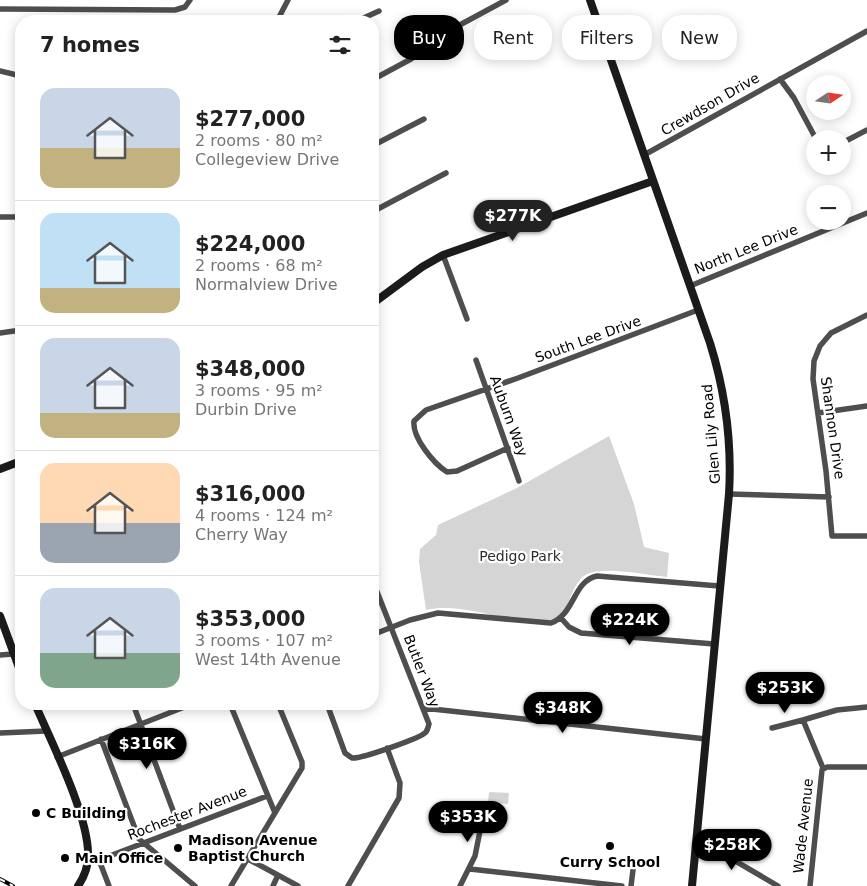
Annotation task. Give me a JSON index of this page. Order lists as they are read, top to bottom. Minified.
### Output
{"streets":{"street":["Crewdson Drive","North Lee Drive","South Lee Drive","Auburn Way","Shannon Drive","Glen Lily Road","Butler Way","Rochester Avenue","Wade Avenue"]},"crossings":[["Crewdson Drive","Glen Lily Road"],["North Lee Drive","Glen Lily Road"],["South Lee Drive","Auburn Way"],["South Lee Drive","Glen Lily Road"]],"parks":["Pedigo Park"],"places":["C Building","Curry School","Madison Avenue Baptist Church","Main Office"],"north":"right","page":{"chip":["Buy","Rent","Filters","New"],"heading":"7 homes","map_buttons":["+","−"],"list":[{"name":"$277,000","note":"2 rooms · 80 m² · Collegeview Drive"},{"name":"$224,000","note":"2 rooms · 68 m² · Normalview Drive"},{"name":"$348,000","note":"3 rooms · 95 m² · Durbin Drive"},{"name":"$316,000","note":"4 rooms · 124 m² · Cherry Way"},{"name":"$353,000","note":"3 rooms · 107 m² · West 14th Avenue"}],"price":["$277K","$224K","$253K","$348K","$316K","$353K","$258K"]}}
